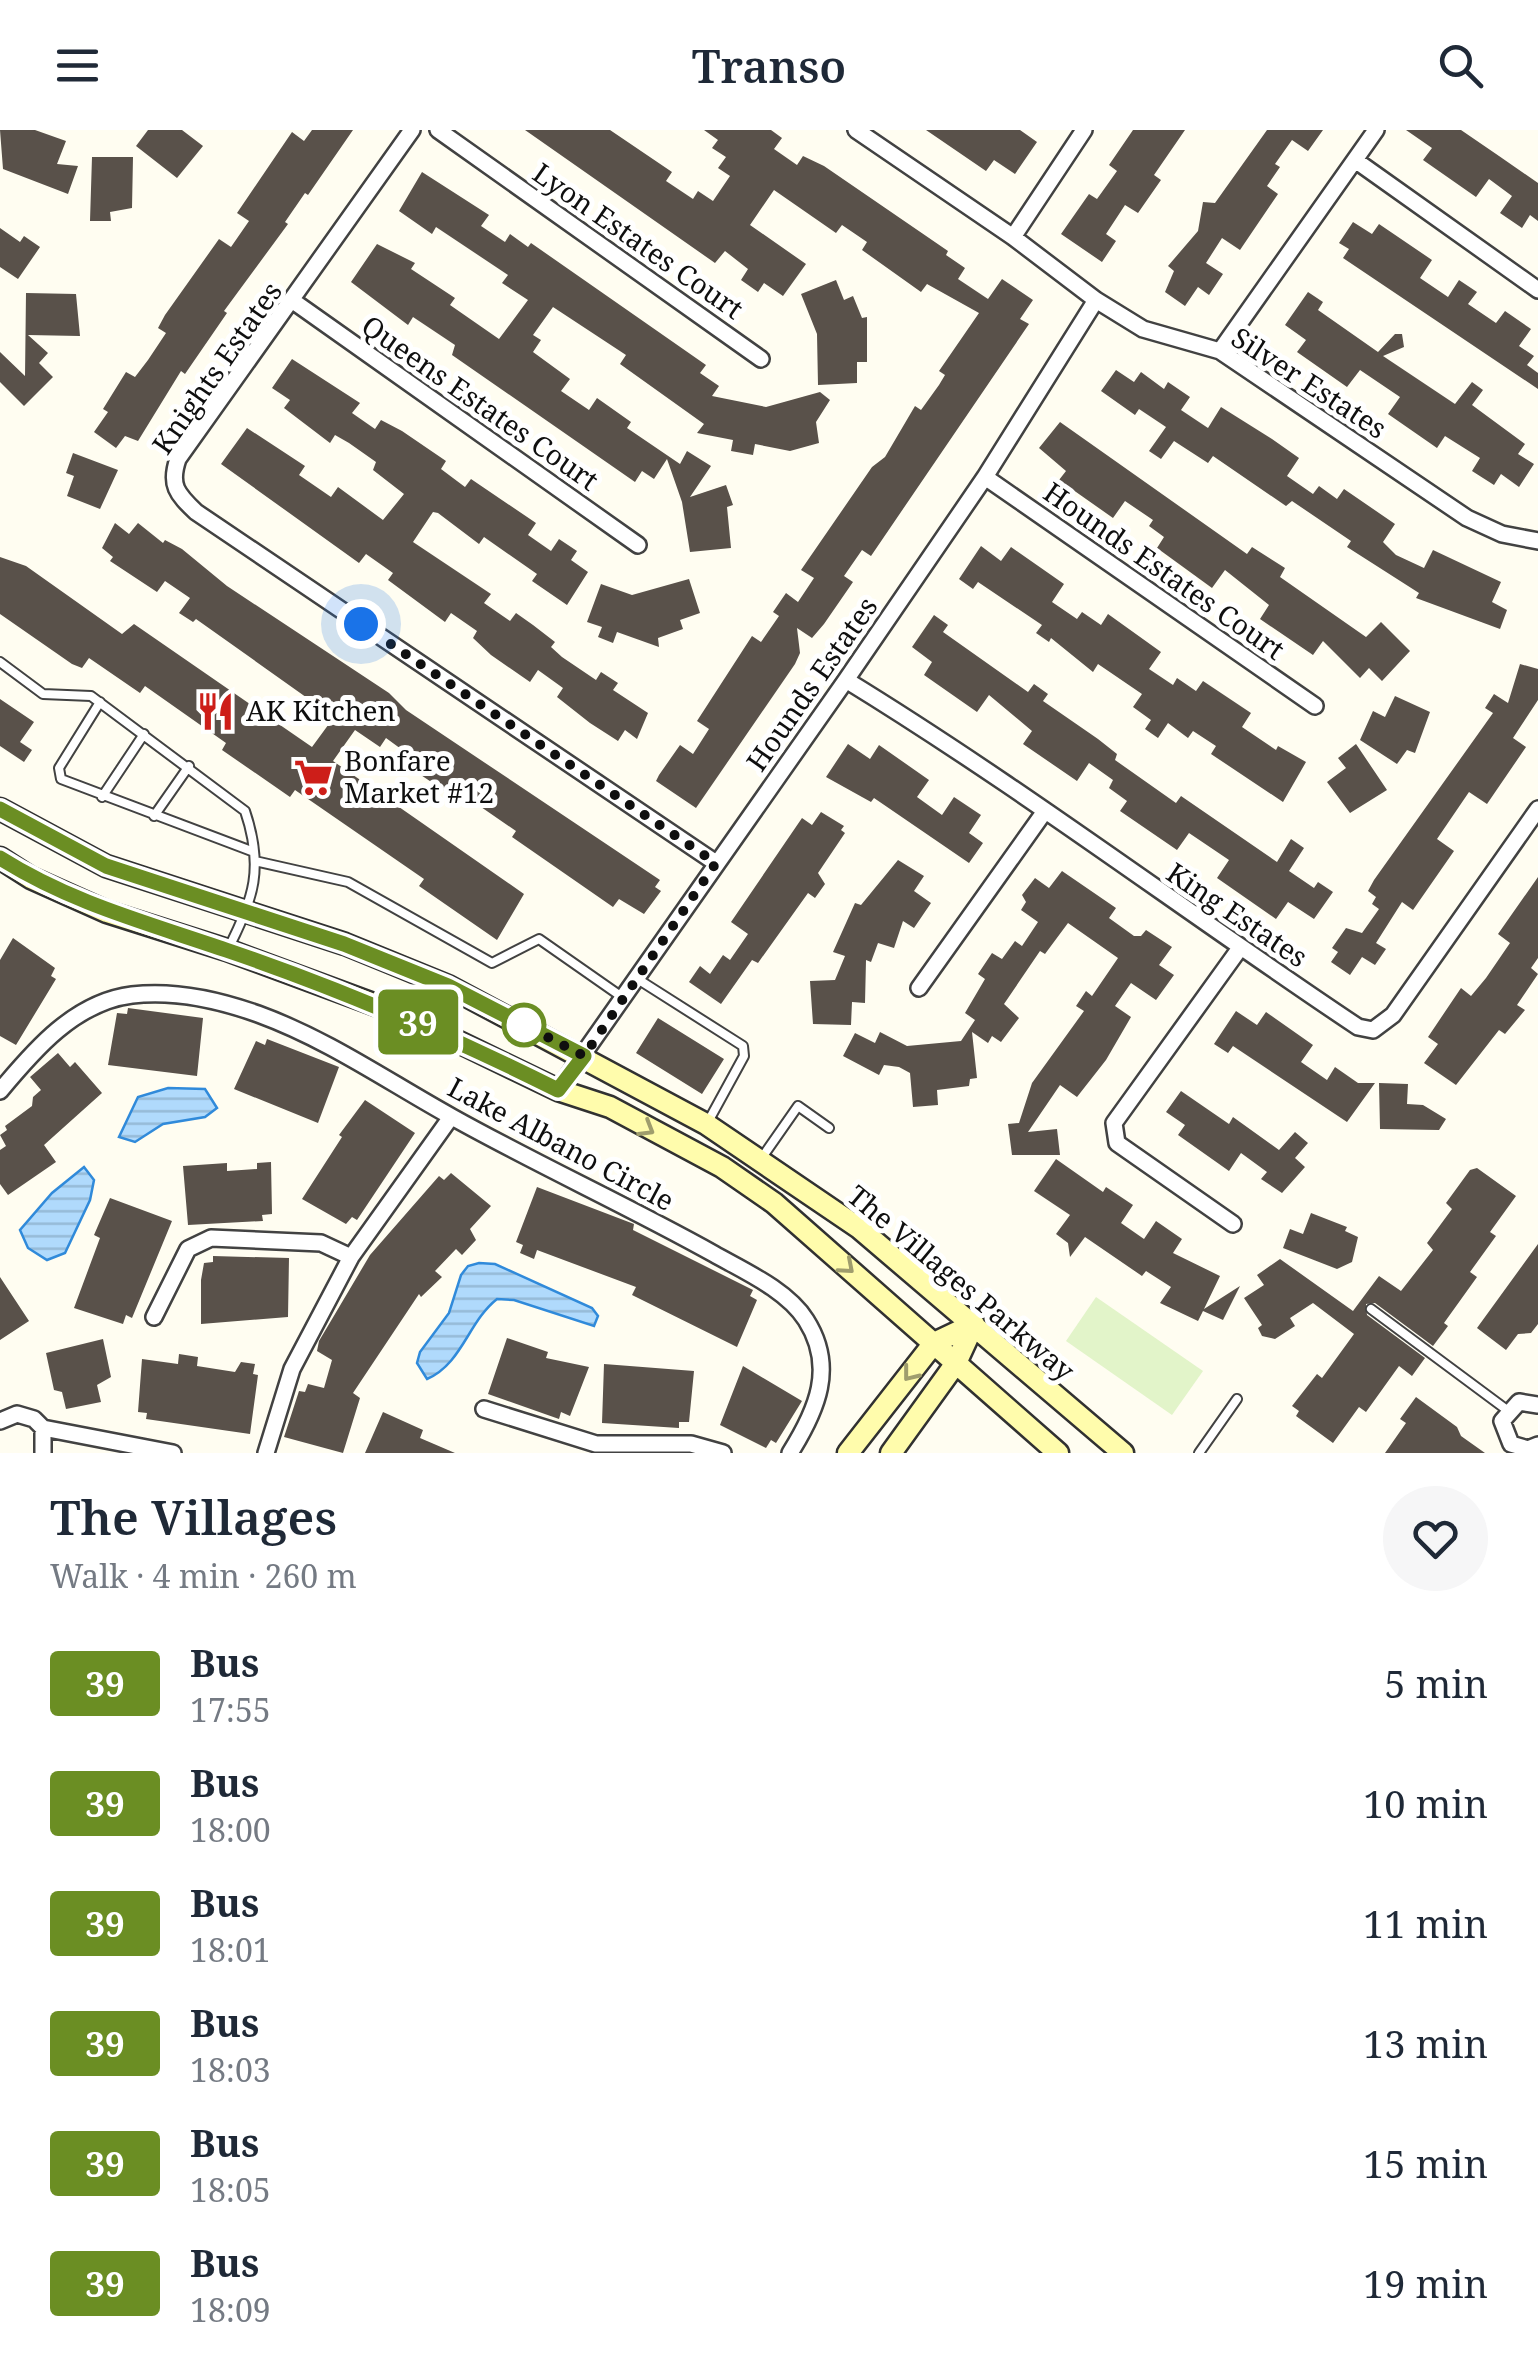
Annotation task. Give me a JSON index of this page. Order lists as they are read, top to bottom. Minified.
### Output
{"streets":{"street":["Lyon Estates Court","Knights Estates","Silver Estates","Queens Estates Court","Hounds Estates Court","Hounds Estates","King Estates","Lake Albano Circle","The Villages Parkway"]},"crossings":[["Knights Estates","Queens Estates Court"],["Knights Estates","Hounds Estates"],["Silver Estates","Hounds Estates"],["Hounds Estates Court","Hounds Estates"],["Hounds Estates","King Estates"],["Hounds Estates","The Villages Parkway"]],"places":{"restaurant":["AK Kitchen"],"supermarket":["Bonfare Market #12"]},"lines":["bus line 39"],"page":{"header":"Transo","on_map":"39","heading":["The Villages","Walk · 4 min · 260 m"],"list":[{"mark":"39","name":"Bus","note":"17:55","value":"5 min"},{"mark":"39","name":"Bus","note":"18:00","value":"10 min"},{"mark":"39","name":"Bus","note":"18:01","value":"11 min"},{"mark":"39","name":"Bus","note":"18:03","value":"13 min"},{"mark":"39","name":"Bus","note":"18:05","value":"15 min"},{"mark":"39","name":"Bus","note":"18:09","value":"19 min"}]}}
